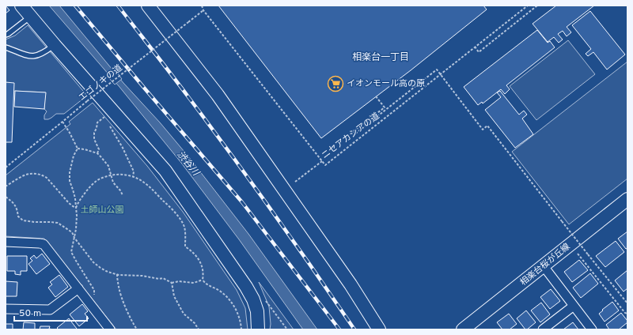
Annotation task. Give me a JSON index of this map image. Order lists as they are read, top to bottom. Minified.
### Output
{"streets":{"street":["相楽台桜が丘線"],"path":["エゴノキの道","ニセアカシアの道"]},"crossings":[["エゴノキの道","ニセアカシアの道"]],"districts":["相楽台一丁目"],"water":["渋谷川"],"parks":["土師山公園"],"places":{"supermarket":["イオンモール高の原"]},"scale_bar":"50 m"}
